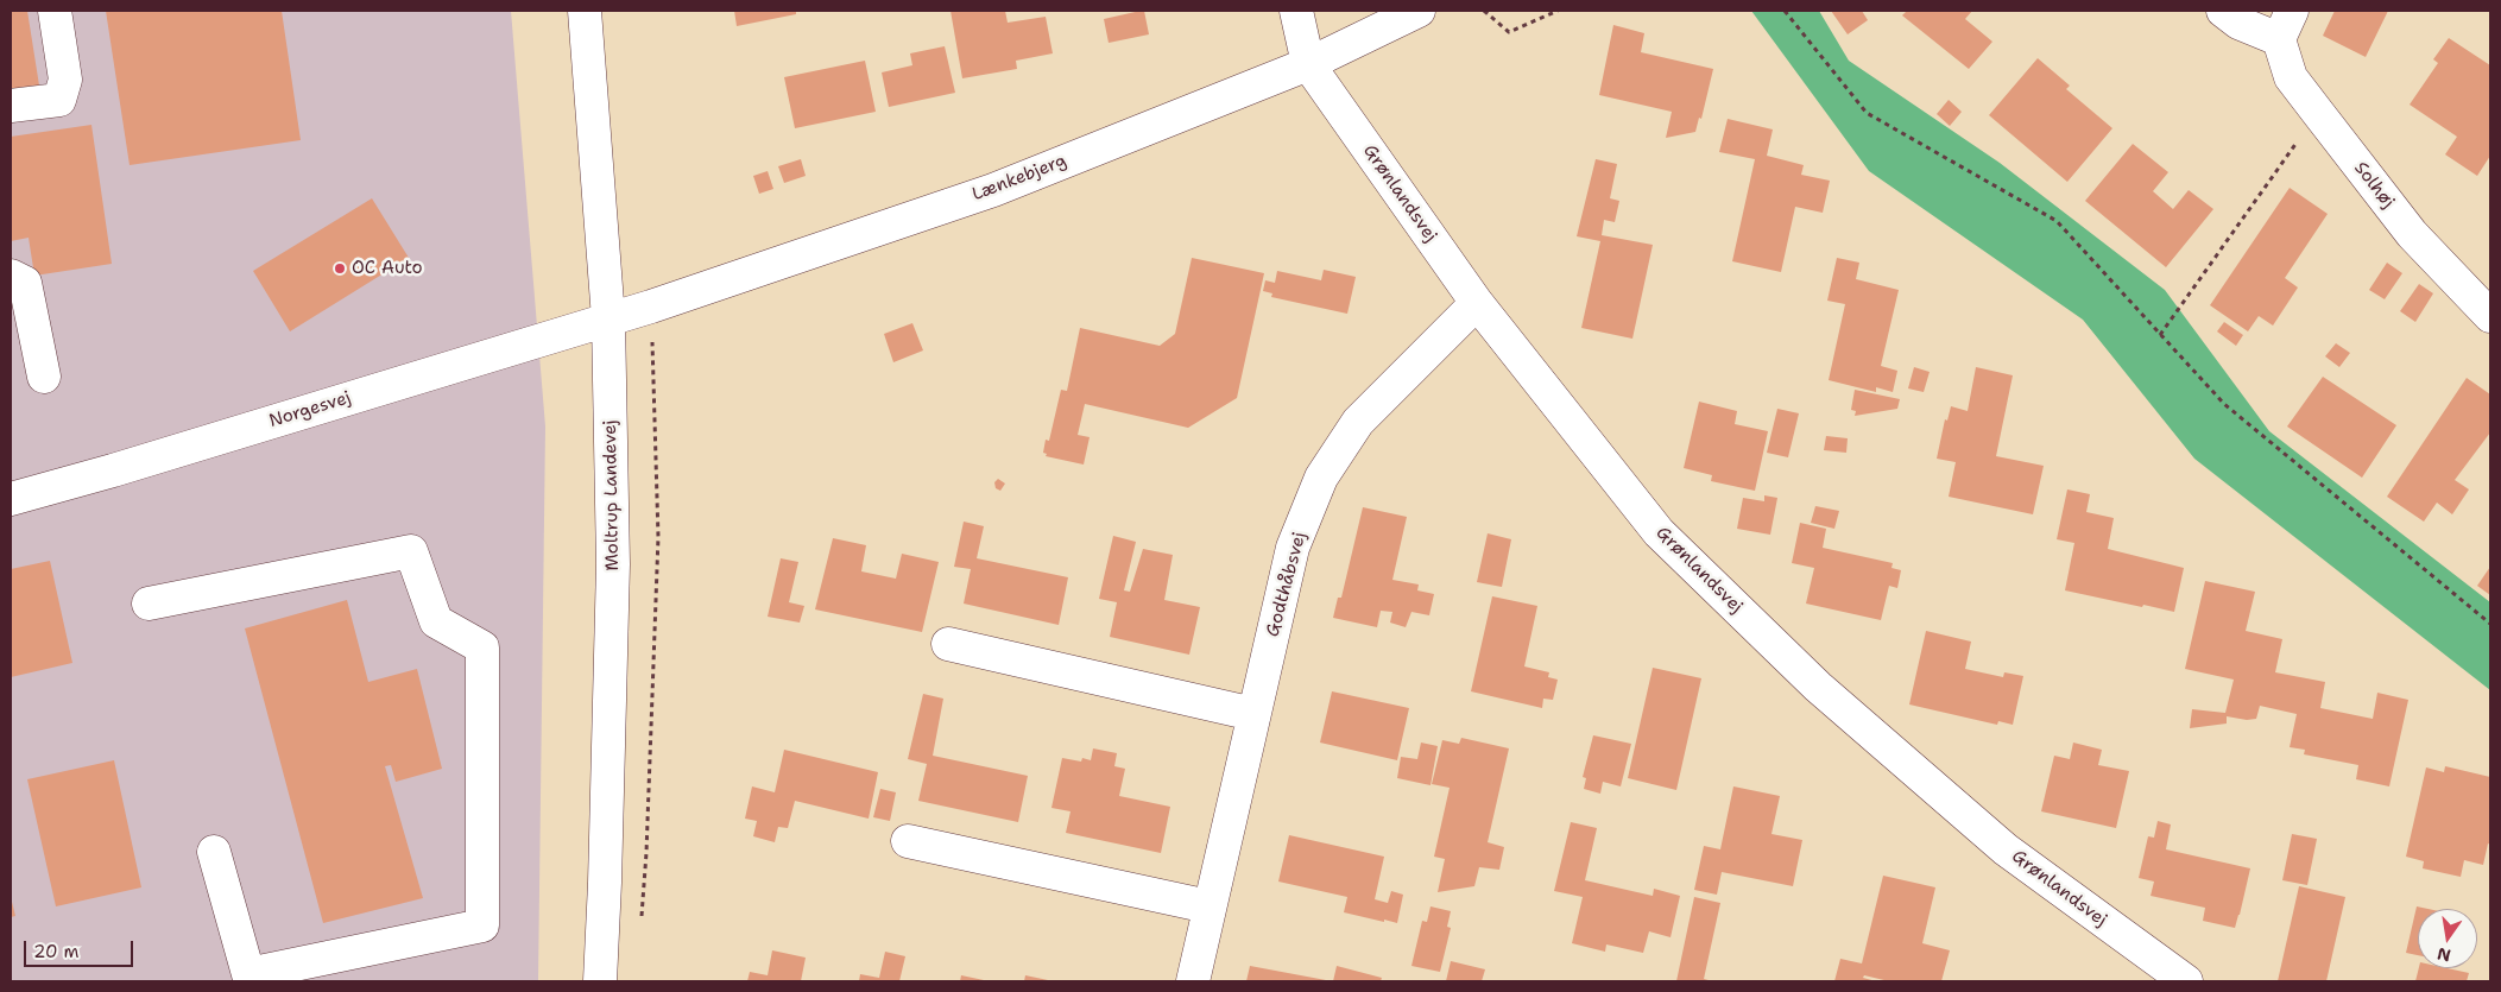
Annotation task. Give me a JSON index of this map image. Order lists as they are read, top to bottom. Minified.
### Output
{"streets":{"street":["Lænkebjerg","Solhøj","Grønlandsvej","Norgesvej","Moltrup Landevej","Godthåbsvej"]},"crossings":[["Lænkebjerg","Grønlandsvej"],["Lænkebjerg","Norgesvej"],["Lænkebjerg","Moltrup Landevej"],["Grønlandsvej","Godthåbsvej"],["Norgesvej","Moltrup Landevej"]],"places":["OC Auto"],"scale_bar":"20 m","north":"bottom"}
